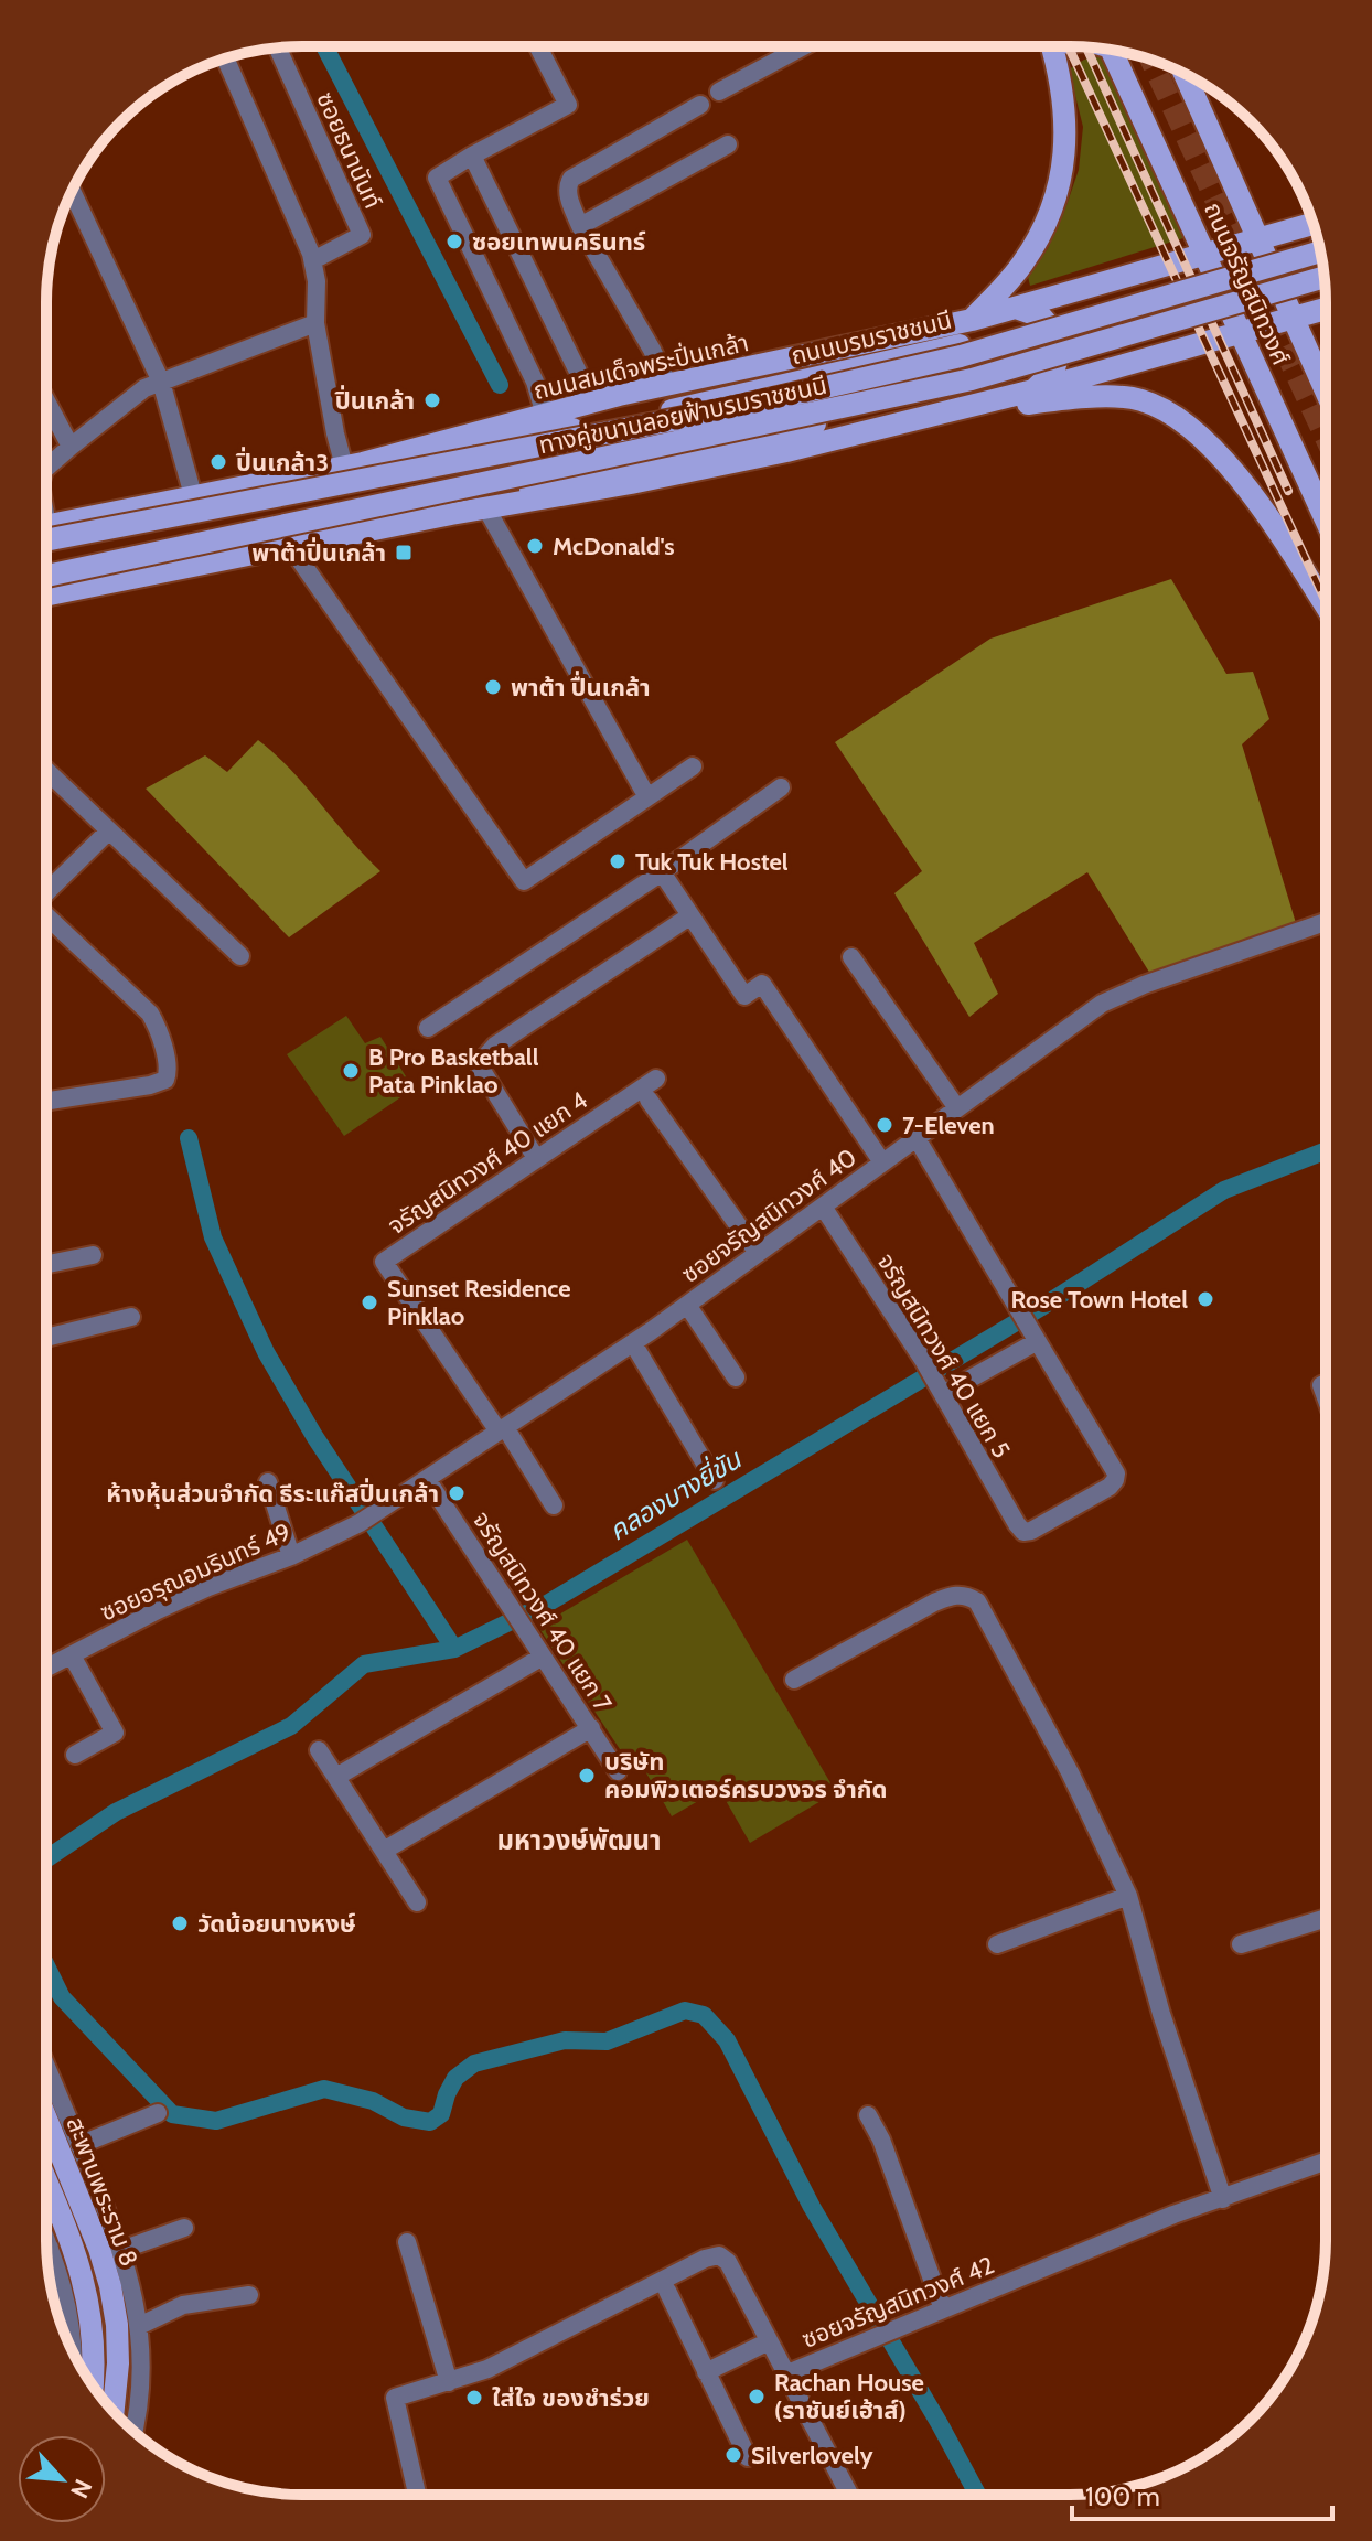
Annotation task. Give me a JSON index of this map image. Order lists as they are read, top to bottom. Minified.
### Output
{"streets":{"main road":["ถนนจรัญสนิทวงศ์","ถนนบรมราชชนนี","ถนนสมเด็จพระปิ่นเกล้า","ทางคู่ขนานลอยฟ้าบรมราชชนนี","สะพานพระราม 8"],"street":["ซอยธนานันท์","จรัญสนิทวงศ์ 40 แยก 4","ซอยจรัญสนิทวงศ์ 40","จรัญสนิทวงศ์ 40 แยก 5","ซอยอรุณอมรินทร์ 49","จรัญสนิทวงศ์ 40 แยก 7","ซอยจรัญสนิทวงศ์ 42"]},"crossings":[["ถนนจรัญสนิทวงศ์","ถนนสมเด็จพระปิ่นเกล้า"],["ถนนบรมราชชนนี","ถนนสมเด็จพระปิ่นเกล้า"],["จรัญสนิทวงศ์ 40 แยก 4","ซอยจรัญสนิทวงศ์ 40"],["ซอยจรัญสนิทวงศ์ 40","จรัญสนิทวงศ์ 40 แยก 5"],["ซอยจรัญสนิทวงศ์ 40","ซอยอรุณอมรินทร์ 49"],["ซอยจรัญสนิทวงศ์ 40","จรัญสนิทวงศ์ 40 แยก 7"]],"districts":["มหาวงษ์พัฒนา"],"water":["คลองบางยี่ขัน"],"places":{"other":["ซอยเทพนครินทร์","ปิ่นเกล้า","ปิ่นเกล้า3","McDonald's","พาต้า ปื่นเกล้า","Tuk Tuk Hostel","B Pro Basketball Pata Pinklao","7-Eleven","Rose Town Hotel","Sunset Residence Pinklao","ห้างหุ้นส่วนจำกัด ธีระแก๊สปิ่นเกล้า","บริษัท คอมพิวเตอร์ครบวงจร จำกัด","วัดน้อยนางหงษ์","Rachan House (ราชันย์เฮ้าส์)","ใส่ใจ ของชำร่วย","Silverlovely"],"transit":["พาต้าปิ่นเกล้า"]},"scale_bar":"100 m","north":"bottom right"}
